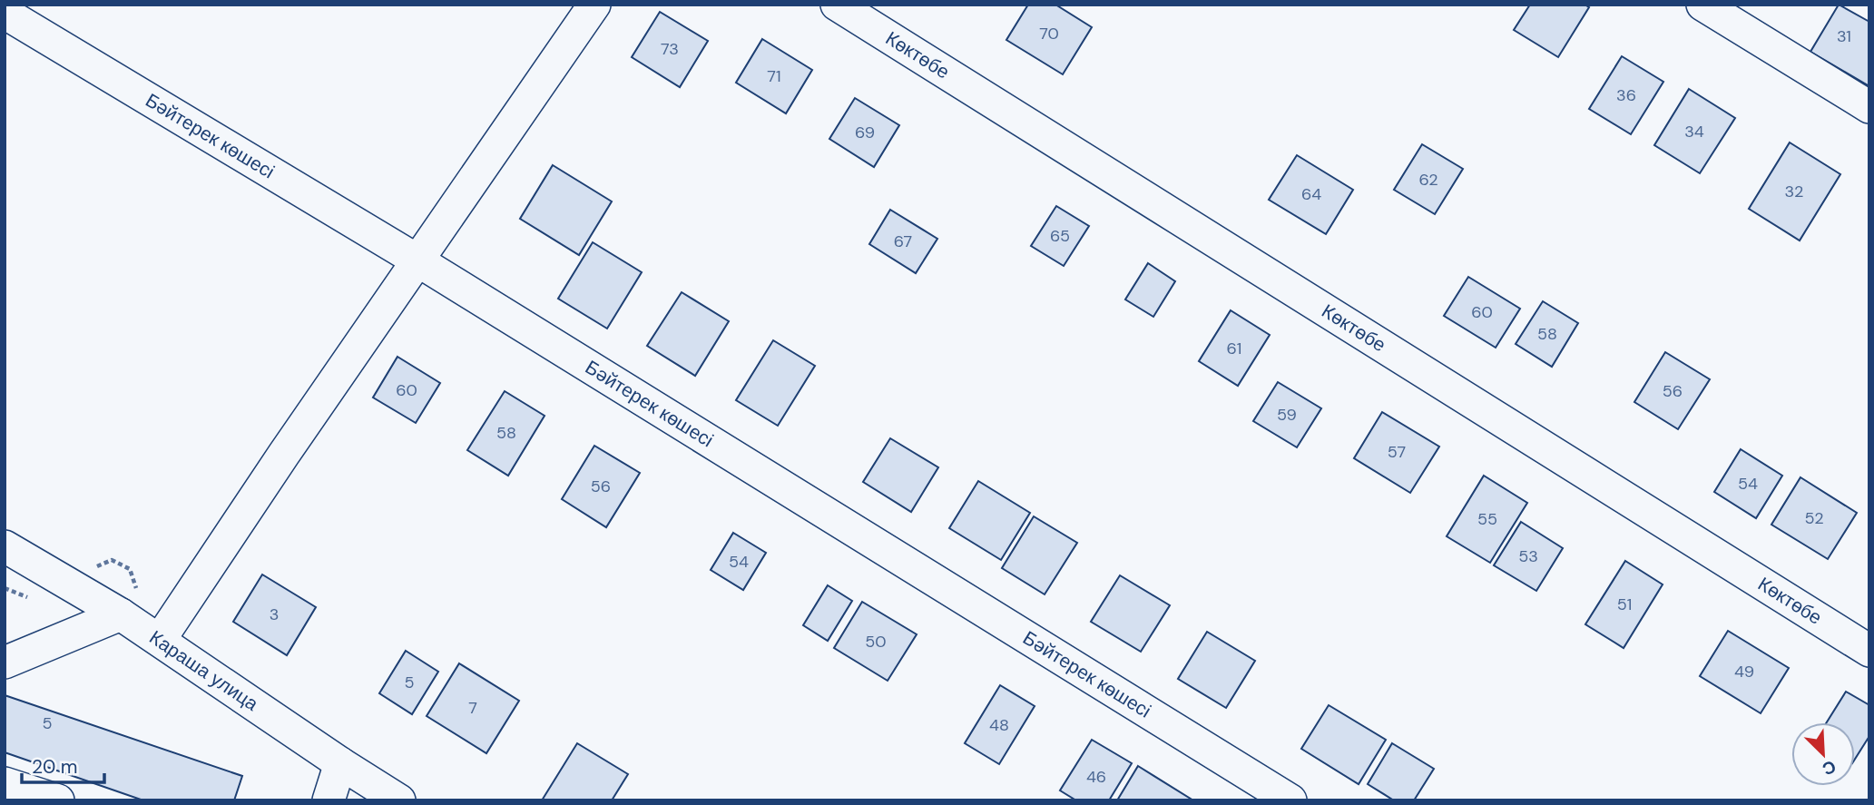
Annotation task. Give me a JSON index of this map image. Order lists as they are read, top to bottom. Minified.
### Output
{"streets":{"street":["Көктөбе","Бәйтерек көшесі","Караша улица"]},"house_numbers":["70","31","73","71","36","34","69","62","32","64","65","67","60","58","61","60","56","59","58","57","54","56","52","55","53","54","51","3","50","49","5","7","5","48","46"],"scale_bar":"20 m","north":"bottom right"}
